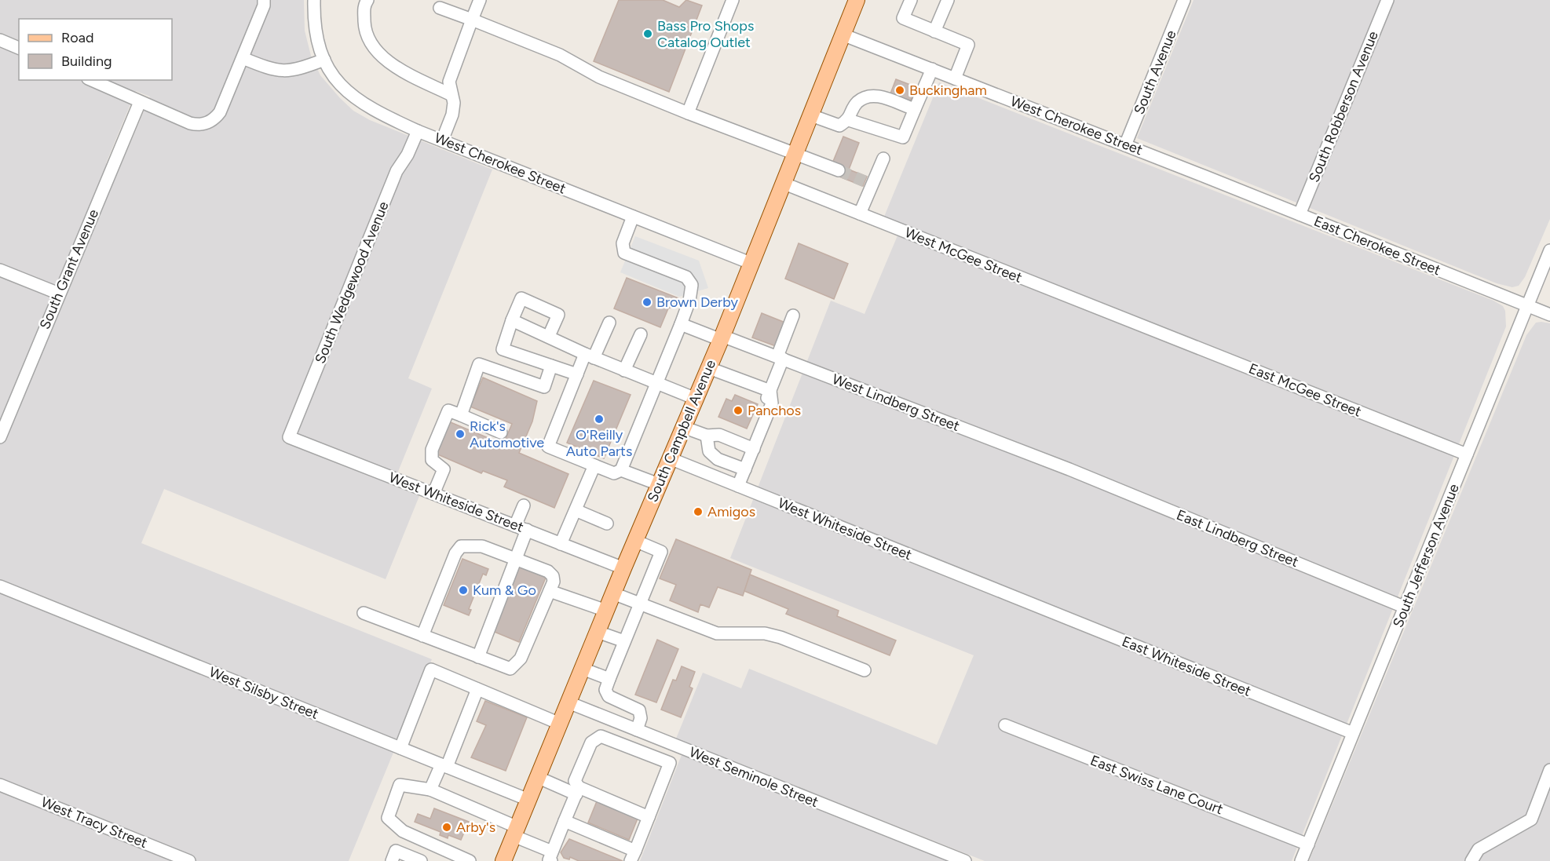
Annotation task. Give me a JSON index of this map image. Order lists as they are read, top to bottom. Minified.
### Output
{"streets":{"main road":["South Campbell Avenue"],"street":["South Avenue","South Robberson Avenue","West Cherokee Street","East Cherokee Street","West McGee Street","South Grant Avenue","South Wedgewood Avenue","East McGee Street","West Lindberg Street","West Whiteside Street","East Lindberg Street","South Jefferson Avenue","East Whiteside Street","West Silsby Street","West Seminole Street","East Swiss Lane Court","West Tracy Street"]},"crossings":[["South Avenue","West Cherokee Street"],["South Robberson Avenue","East Cherokee Street"],["West Cherokee Street","East Cherokee Street"],["West Cherokee Street","South Wedgewood Avenue"],["West Cherokee Street","South Campbell Avenue"],["East Cherokee Street","South Jefferson Avenue"],["West McGee Street","East McGee Street"],["West McGee Street","South Campbell Avenue"],["South Wedgewood Avenue","West Whiteside Street"],["East McGee Street","South Jefferson Avenue"],["West Lindberg Street","South Campbell Avenue"],["West Lindberg Street","East Lindberg Street"],["South Campbell Avenue","West Whiteside Street"],["South Campbell Avenue","West Silsby Street"],["South Campbell Avenue","West Seminole Street"],["West Whiteside Street","East Whiteside Street"],["East Lindberg Street","South Jefferson Avenue"],["South Jefferson Avenue","East Whiteside Street"],["South Jefferson Avenue","East Swiss Lane Court"]],"places":["Bass Pro Shops Catalog Outlet","Buckingham","Brown Derby","Panchos","O'Reilly Auto Parts","Rick's Automotive","Amigos","Kum & Go","Arby's"],"legend":["Road","Building"]}
